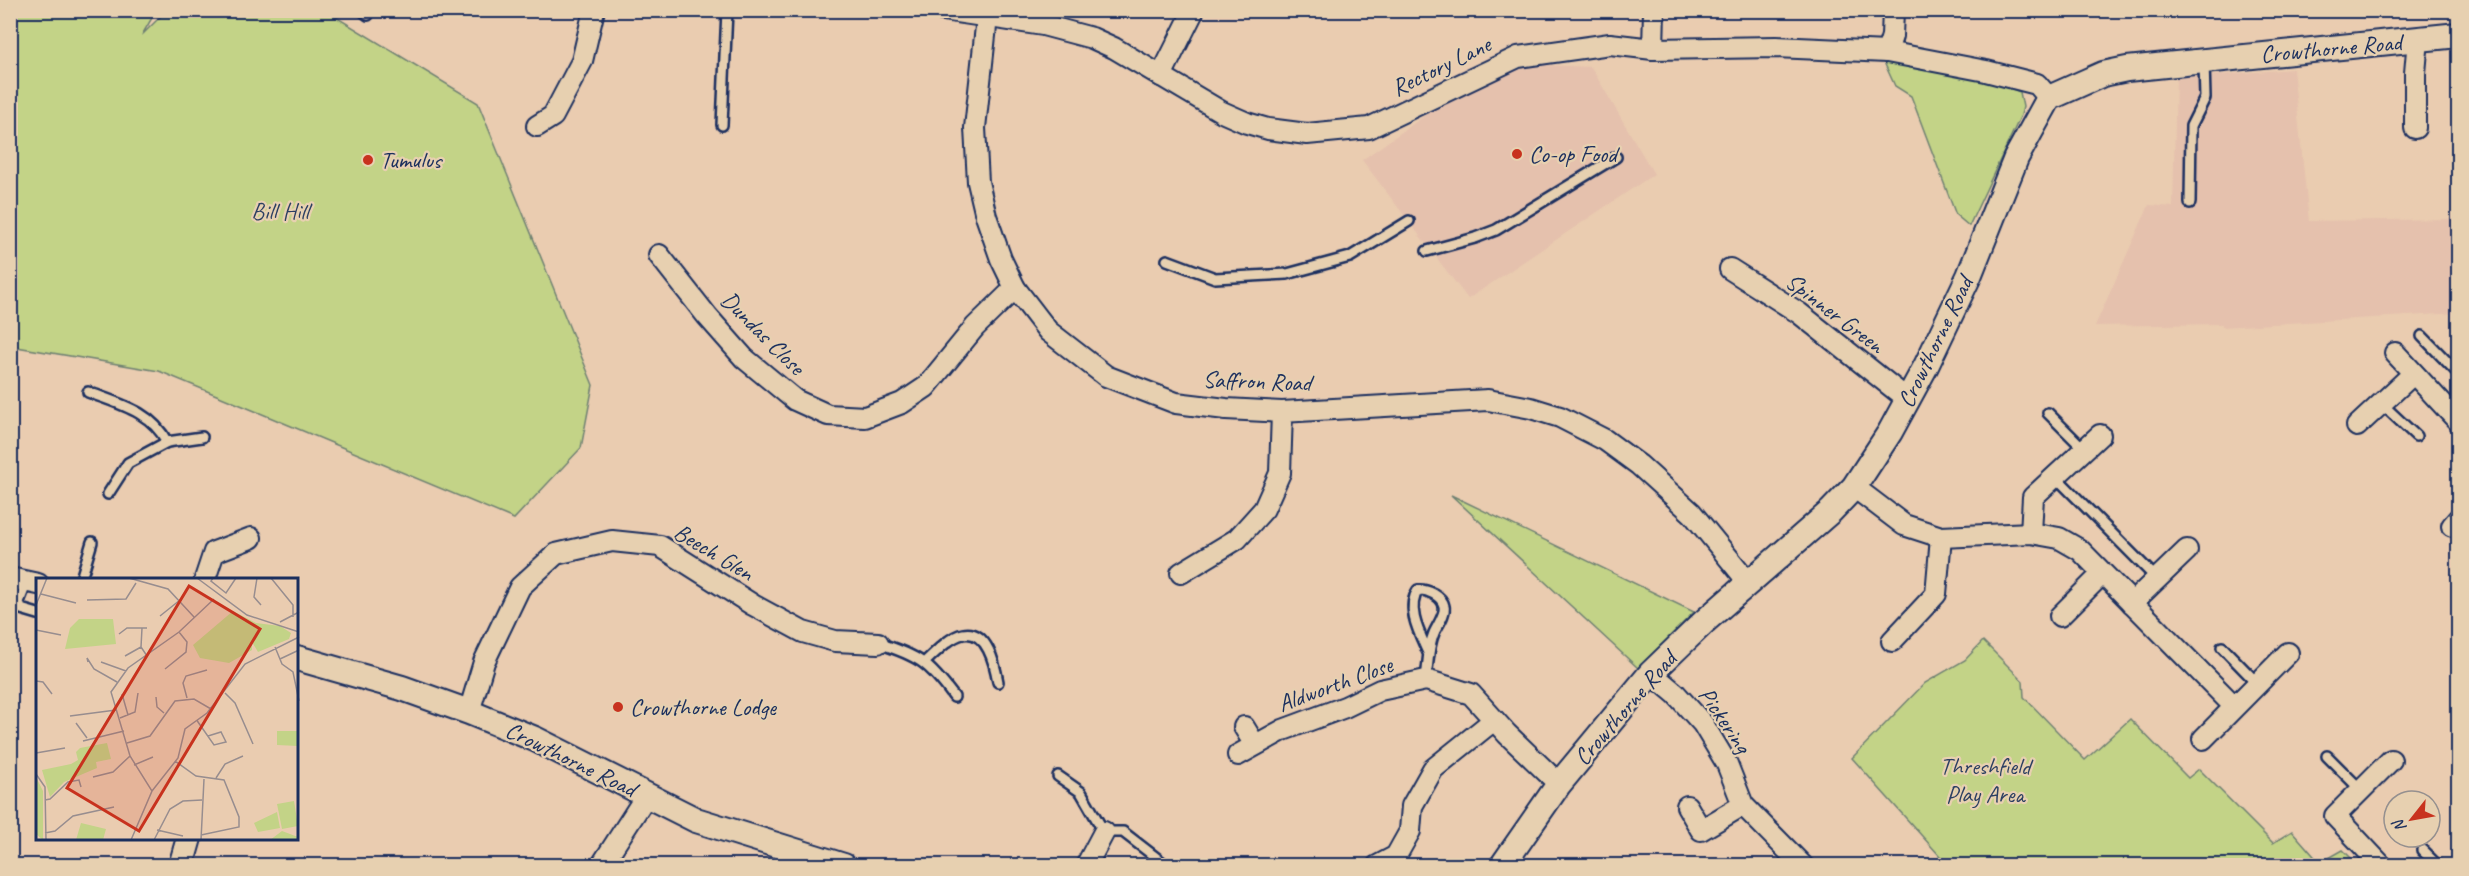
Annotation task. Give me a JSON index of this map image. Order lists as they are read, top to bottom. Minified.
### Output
{"streets":{"street":["Crowthorne Road","Rectory Lane","Spinner Green","Dundas Close","Saffron Road","Beech Glen","Aldworth Close","Pickering"]},"crossings":[["Crowthorne Road","Rectory Lane"],["Crowthorne Road","Spinner Green"],["Crowthorne Road","Saffron Road"],["Crowthorne Road","Beech Glen"],["Crowthorne Road","Aldworth Close"],["Crowthorne Road","Pickering"],["Rectory Lane","Saffron Road"],["Dundas Close","Saffron Road"]],"parks":["Bill Hill","Threshfield Play Area"],"places":["Co-op Food","Tumulus","Crowthorne Lodge"],"north":"bottom left"}
